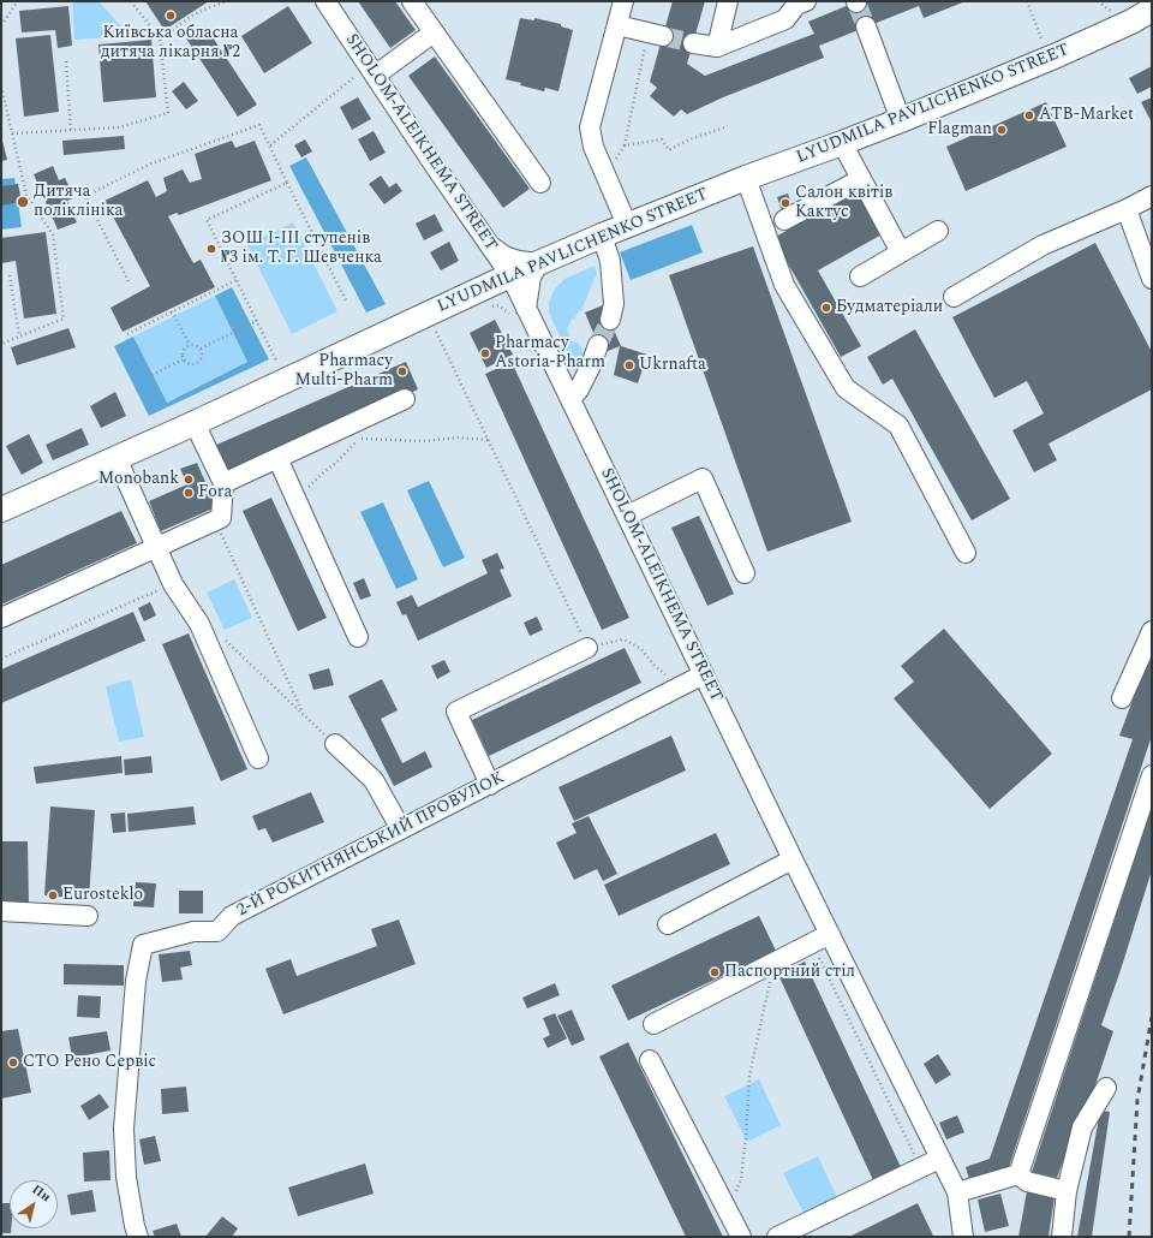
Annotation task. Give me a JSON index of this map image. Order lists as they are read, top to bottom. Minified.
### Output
{"streets":{"main road":["LYUDMILA PAVLICHENKO STREET"],"street":["SHOLOM-ALEIKHEMA STREET","2-Й РОКИТНЯНСЬКИЙ ПРОВУЛОК"]},"crossings":[["LYUDMILA PAVLICHENKO STREET","SHOLOM-ALEIKHEMA STREET"],["SHOLOM-ALEIKHEMA STREET","2-Й РОКИТНЯНСЬКИЙ ПРОВУЛОК"]],"places":["Київська обласна дитяча лікарня №2","ATB-Market","Flagman","Дитяча поліклініка","Салон квітів Кактус","ЗОШ І-ІІІ ступенів №3 ім. Т. Г. Шевченка","Будматеріали","Pharmacy Astoria-Pharm","Ukrnafta","Pharmacy Multi-Pharm","Monobank","Fora","Eurosteklo","Паспортний стіл","СТО Рено Сервіс"],"north":"top right"}
